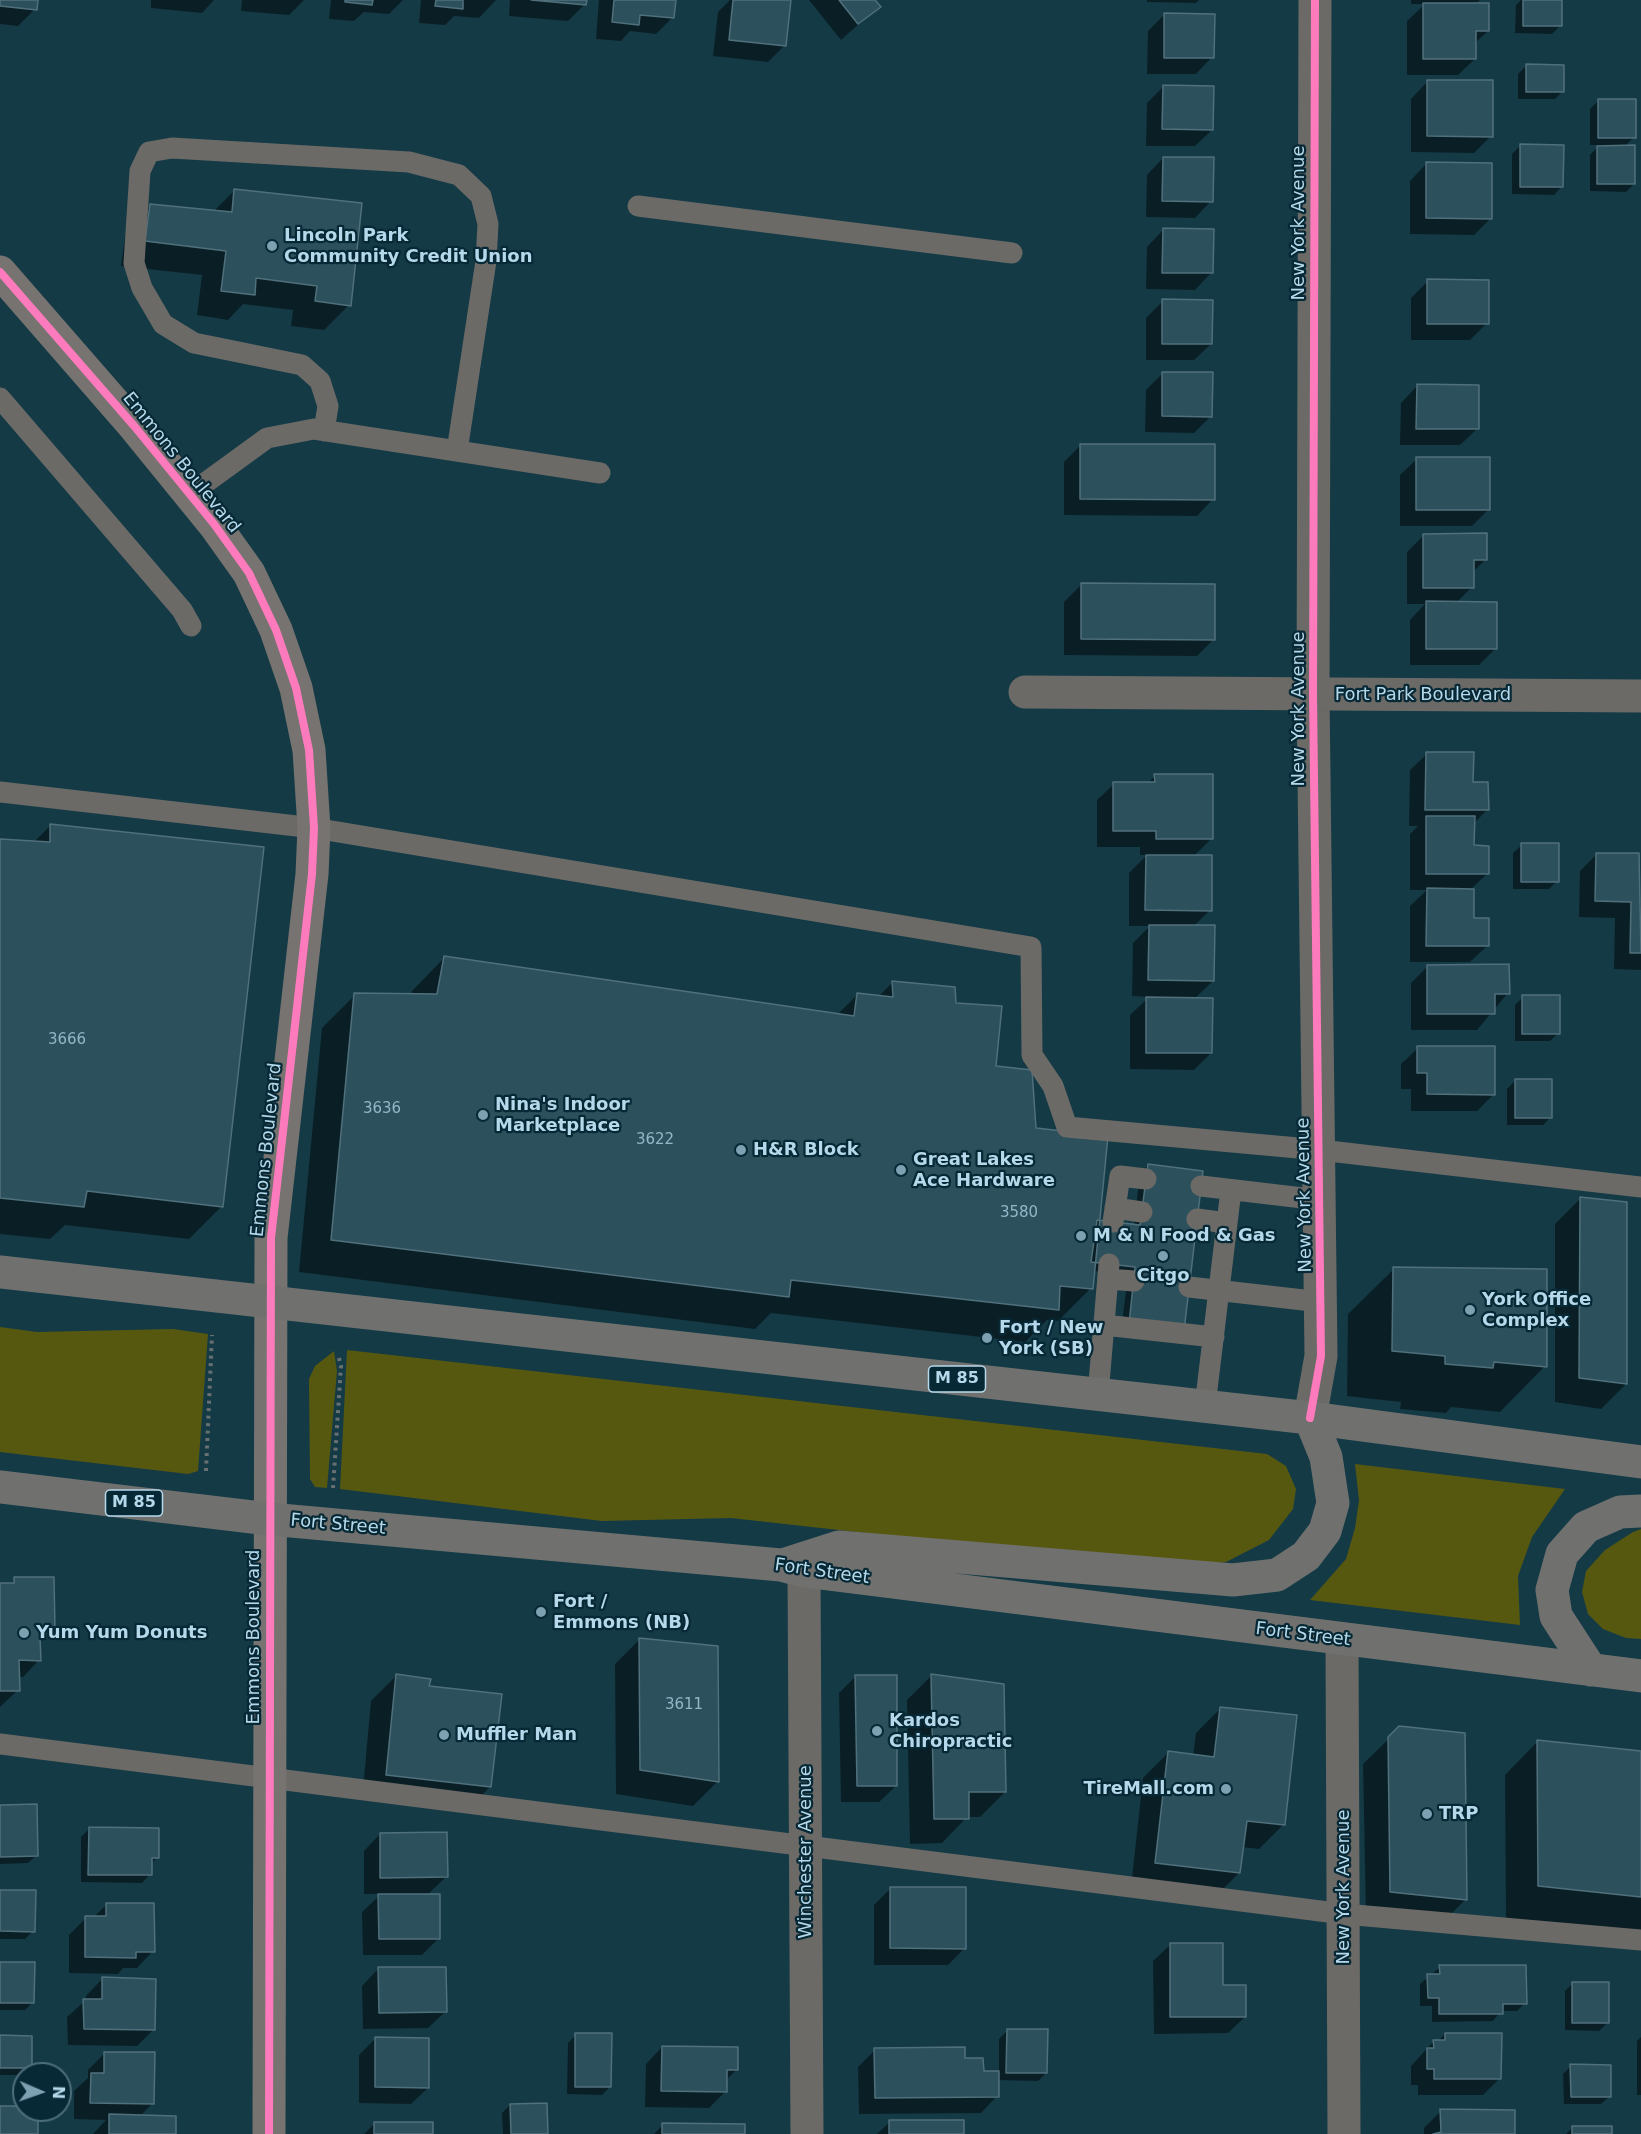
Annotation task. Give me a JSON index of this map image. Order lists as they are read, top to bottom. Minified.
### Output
{"streets":{"main road":["M 85","Fort Street"],"street":["New York Avenue","Emmons Boulevard","Fort Park Boulevard","Winchester Avenue"]},"crossings":[["New York Avenue","Fort Park Boulevard"],["New York Avenue","M 85"],["New York Avenue","Fort Street"],["Emmons Boulevard","M 85"],["Emmons Boulevard","Fort Street"],["Fort Street","Winchester Avenue"]],"places":["Lincoln Park Community Credit Union","Nina's Indoor Marketplace","H&R Block","Great Lakes Ace Hardware","M & N Food & Gas","Citgo","York Office Complex","Fort / New York (SB)","Fort / Emmons (NB)","Yum Yum Donuts","Kardos Chiropractic","Muffler Man","TireMall.com","TRP"],"house_numbers":["3666","3636","3622","3580","3611"],"north":"right"}
